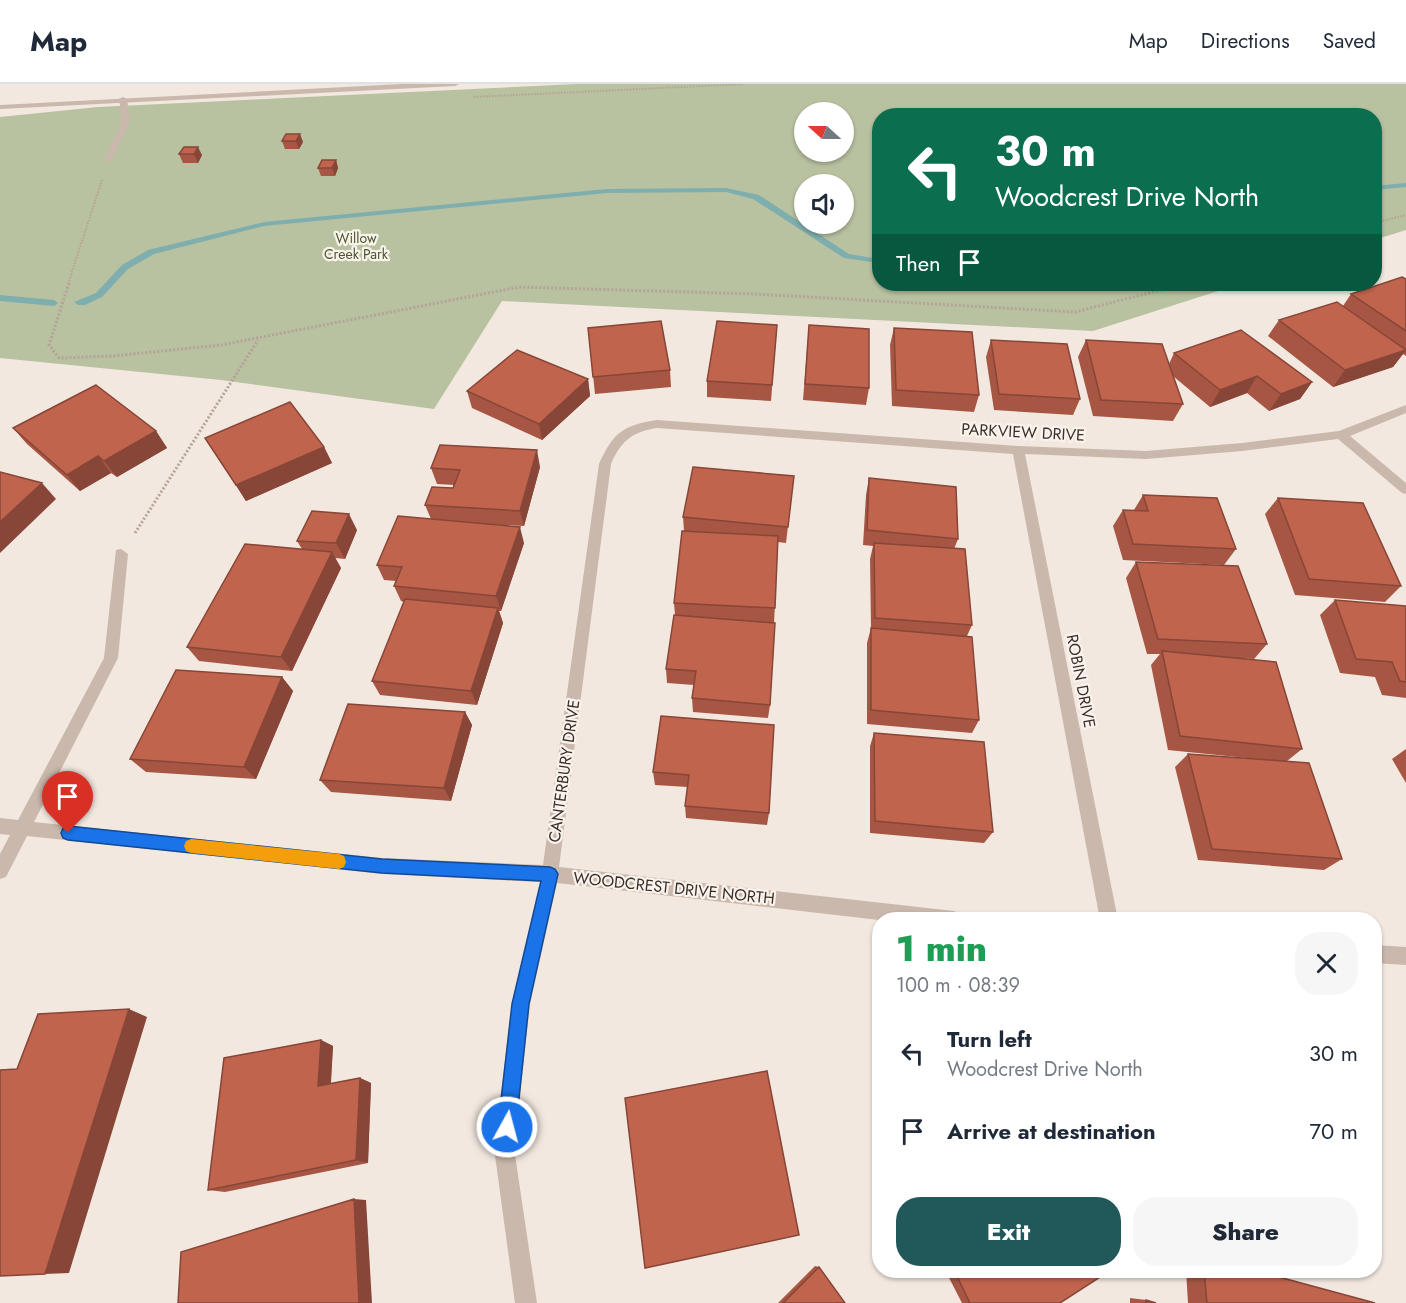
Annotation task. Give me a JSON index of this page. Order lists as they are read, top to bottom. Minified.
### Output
{"streets":{"street":["PARKVIEW DRIVE","ROBIN DRIVE","CANTERBURY DRIVE","WOODCREST DRIVE NORTH"]},"crossings":[["PARKVIEW DRIVE","ROBIN DRIVE"],["PARKVIEW DRIVE","CANTERBURY DRIVE"],["CANTERBURY DRIVE","WOODCREST DRIVE NORTH"]],"parks":["Willow Creek Park"],"north":"left","page":{"header":"Map","nav":["Map","Directions","Saved"],"turn":["30 m","Woodcrest Drive North"],"then":"Then","heading":["1 min","100 m · 08:39"],"list":[{"name":"Turn left","note":"Woodcrest Drive North","value":"30 m"},{"name":"Arrive at destination","value":"70 m"}],"buttons":["Exit","Share"]}}
